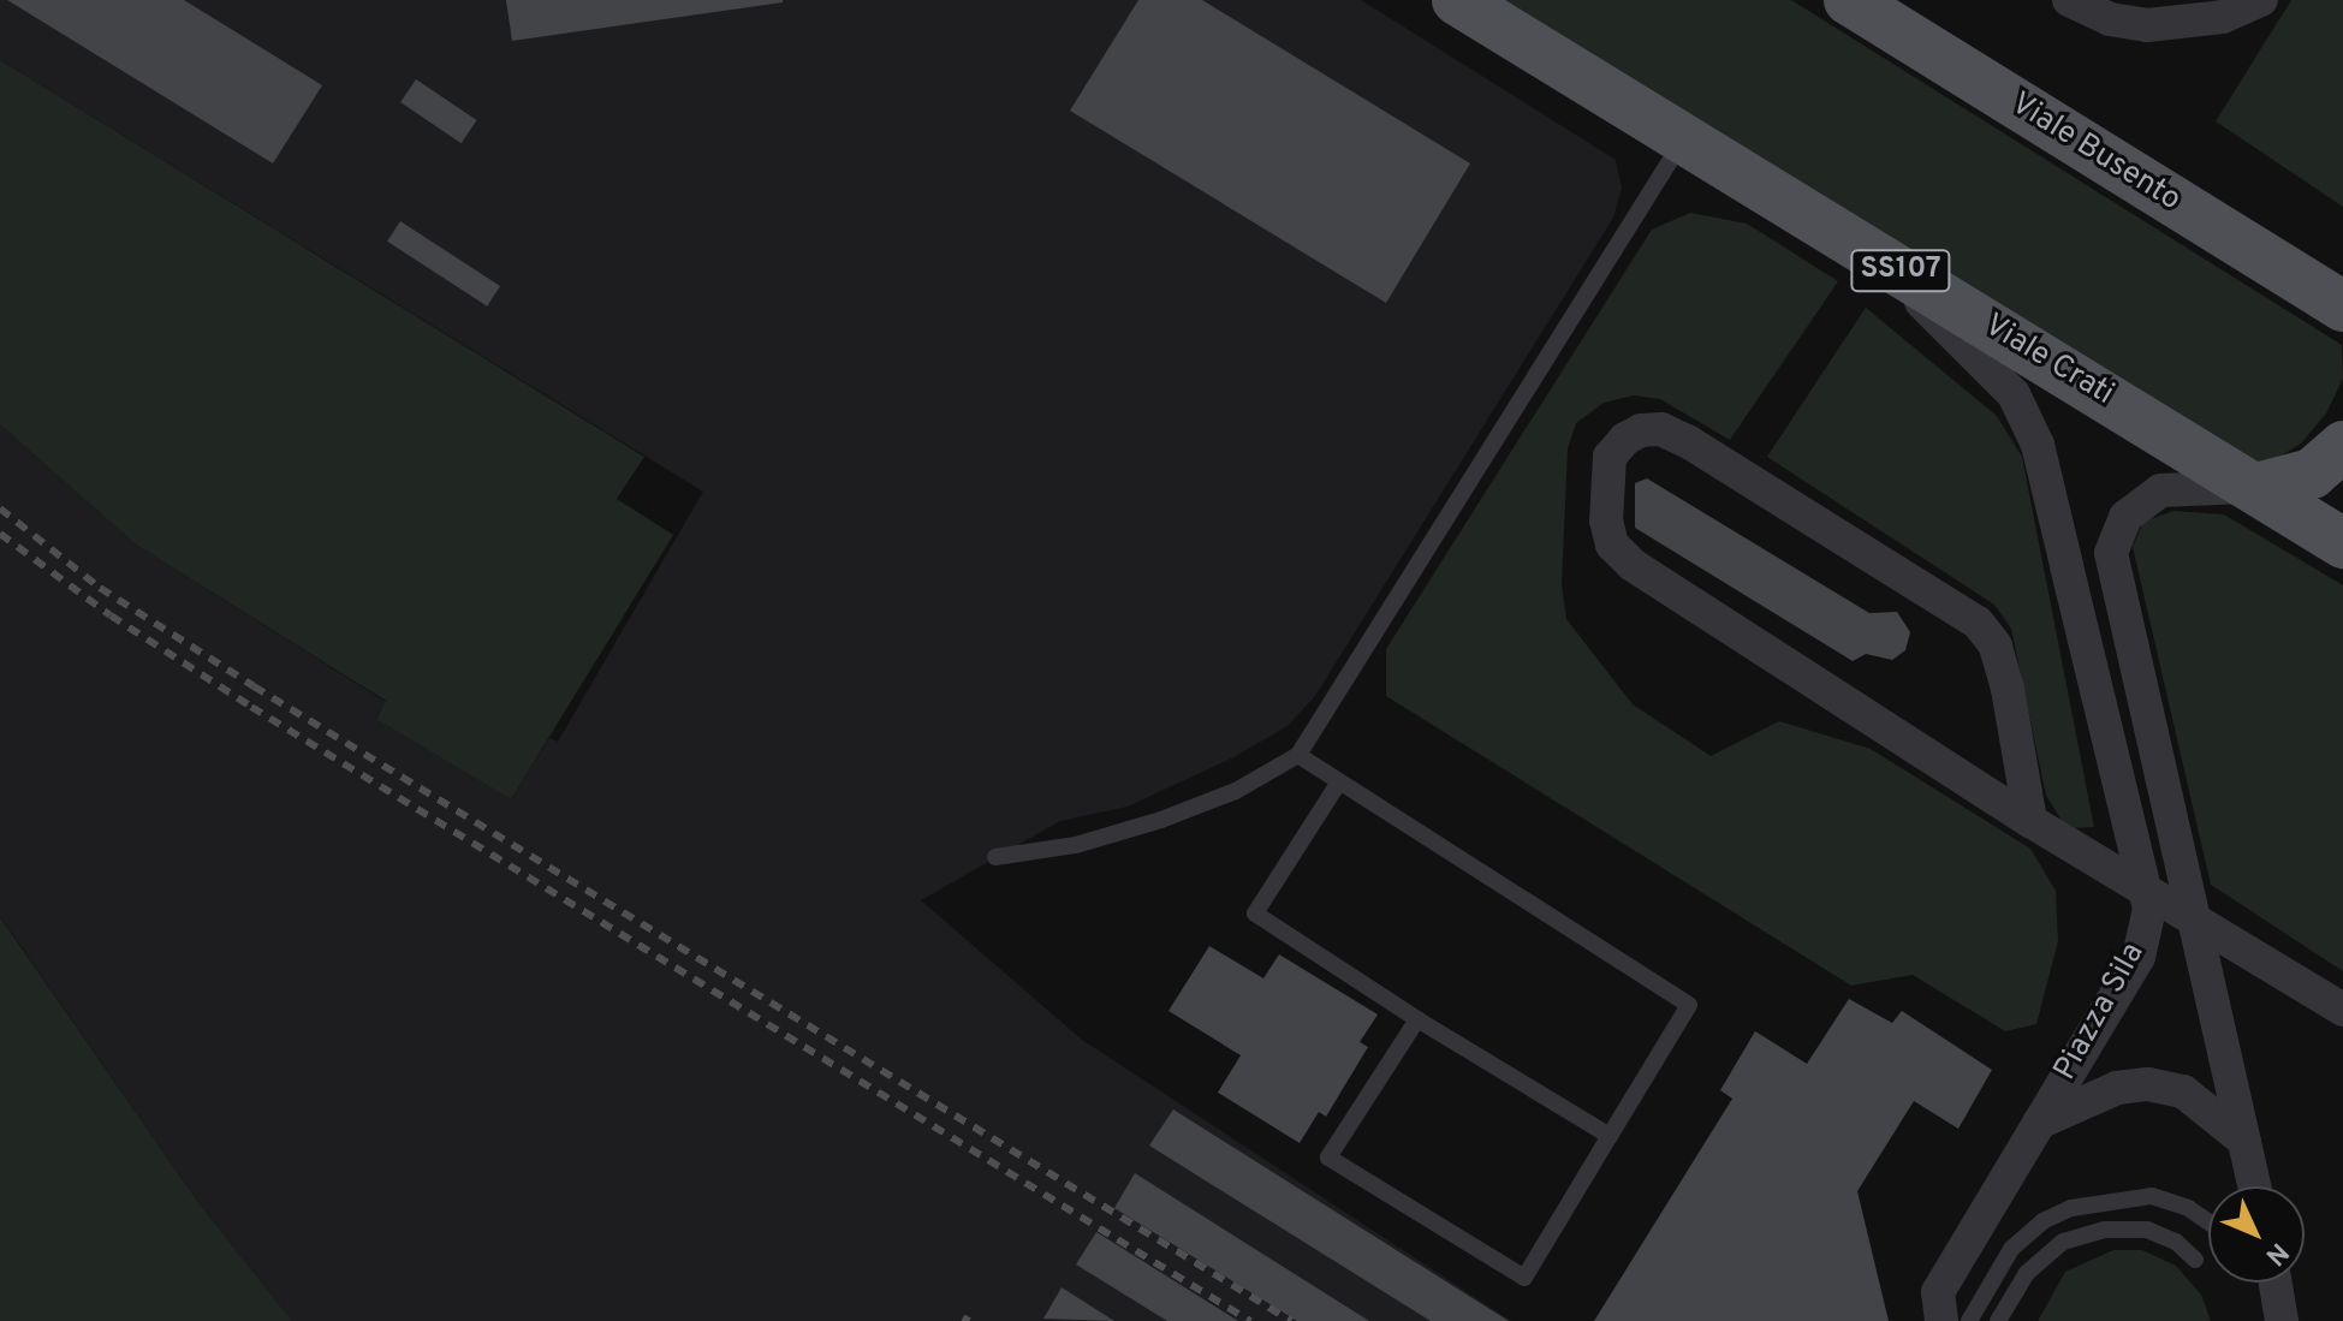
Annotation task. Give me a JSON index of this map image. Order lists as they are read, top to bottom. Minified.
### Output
{"streets":{"main road":["Viale Busento","SS107","Viale Crati"],"street":["Piazza Sila"]},"crossings":[["Viale Crati","Piazza Sila"]],"north":"bottom right"}
